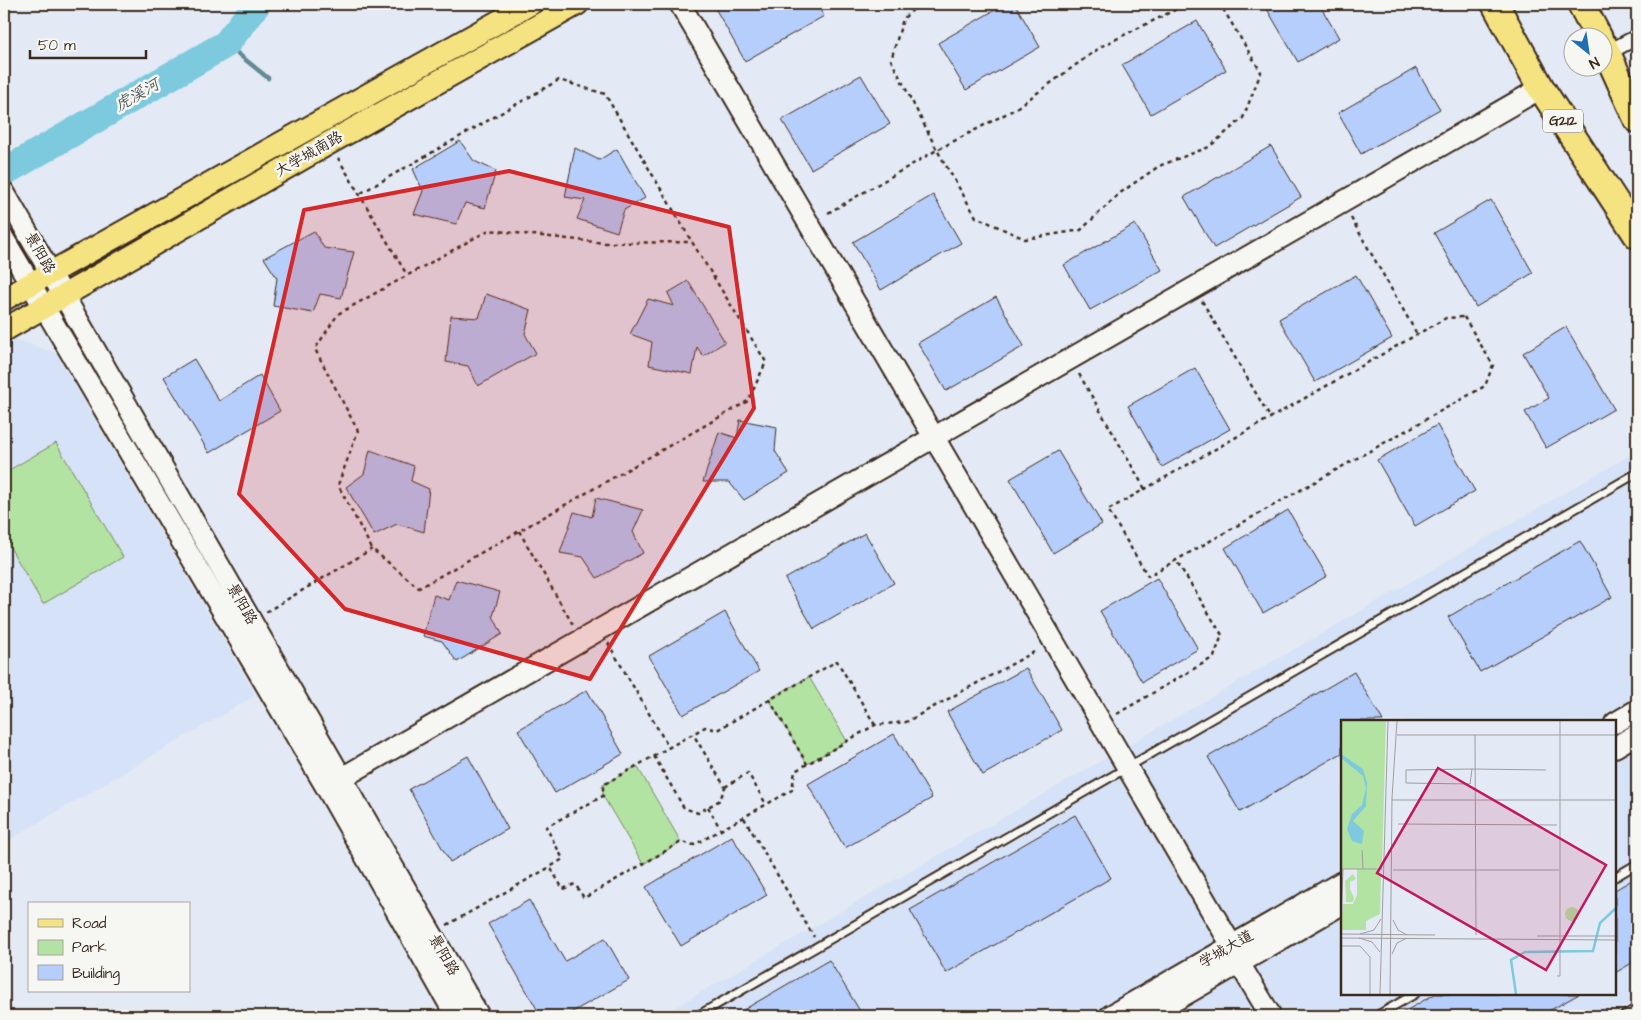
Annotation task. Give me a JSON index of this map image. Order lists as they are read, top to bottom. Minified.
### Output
{"streets":{"highway":["G212"],"main road":["大学城南路"],"street":["景阳路","学城大道"]},"crossings":[["大学城南路","景阳路"]],"water":["虎溪河"],"legend":["Road","Park","Building"],"scale_bar":"50 m","north":"bottom right"}
